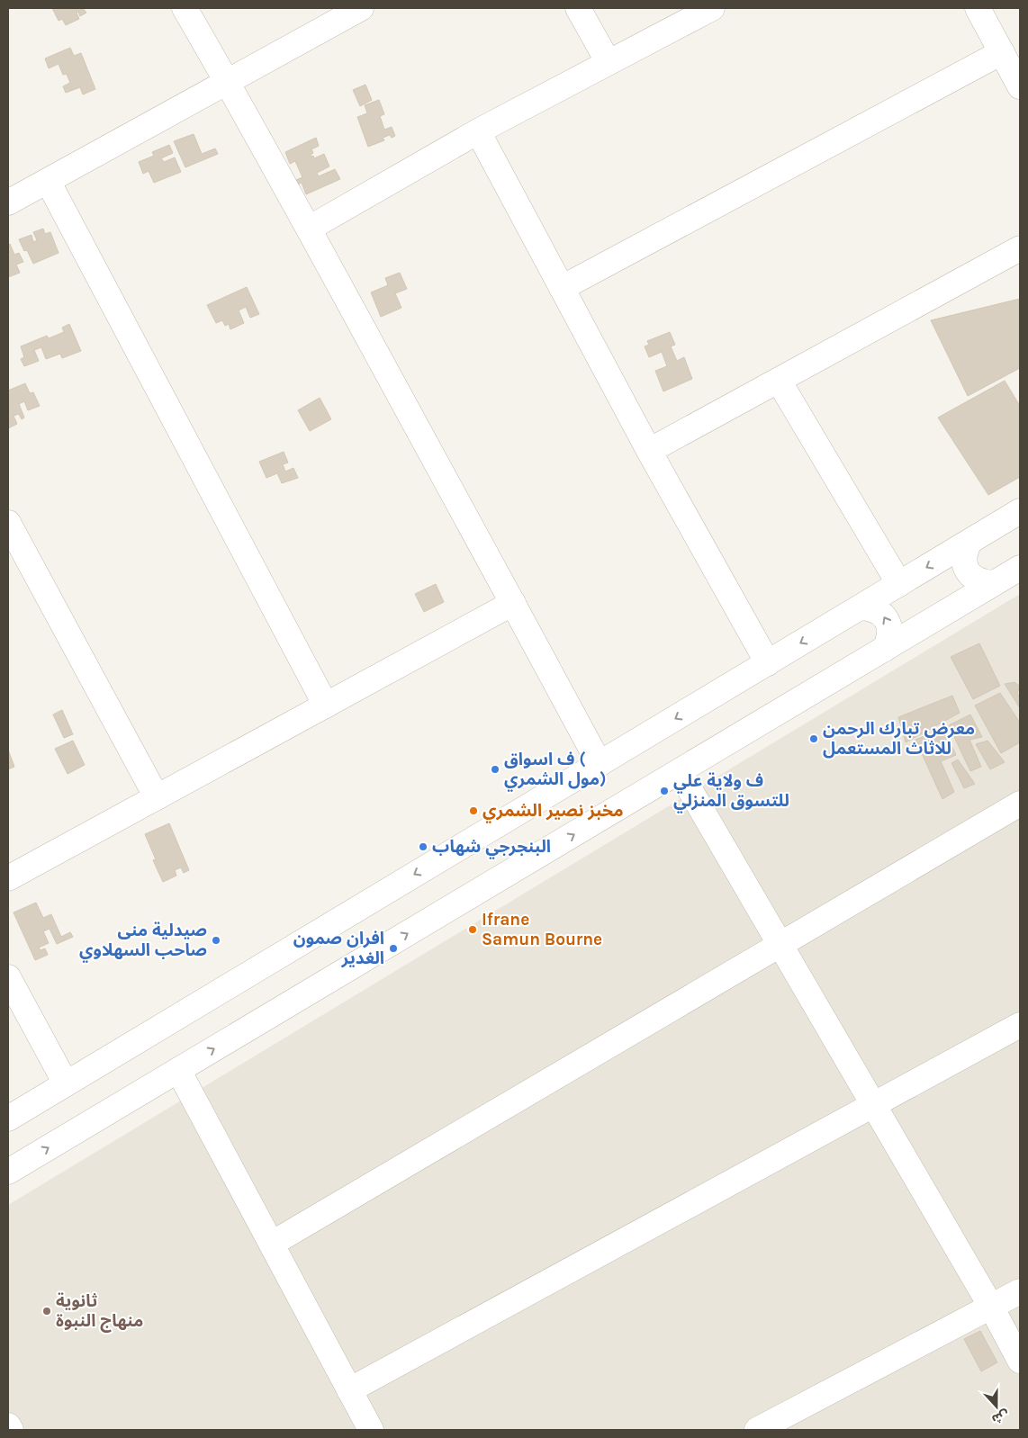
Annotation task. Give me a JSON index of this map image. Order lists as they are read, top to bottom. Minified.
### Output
{"places":["معرض تبارك الرحمن للاثاث المستعمل","ف اسواق ( مول الشمري)","ف ولاية علي للتسوق المنزلي","مخبز نصير الشمري","البنجرجي شهاب","Ifrane Samun Bourne","صيدلية منى صاحب السهلاوي","افران صمون الغدير","ثانوية منهاج النبوة"],"north":"bottom"}
